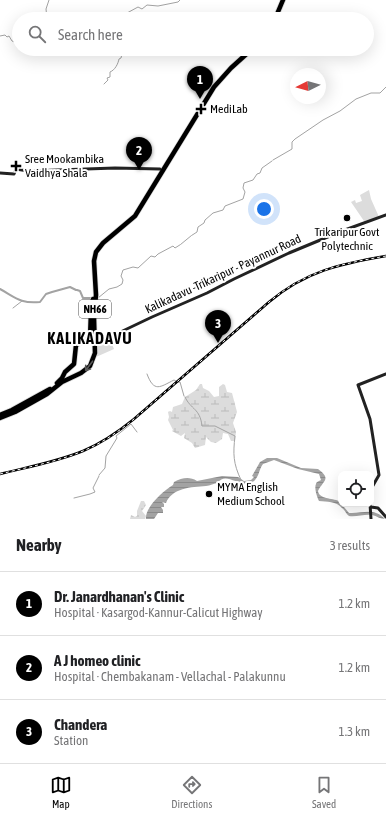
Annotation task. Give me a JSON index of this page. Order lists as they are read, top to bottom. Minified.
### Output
{"streets":{"highway":["NH66"],"main road":["Kalikadavu -Trikaripur - Payannur Road"]},"crossings":[["Kalikadavu -Trikaripur - Payannur Road","NH66"]],"districts":["KALIKADAVU"],"places":{"health":["MediLab","Sree Mookambika Vaidhya Shala"],"other":["Trikaripur Govt Polytechnic","MYMA English Medium School"]},"north":"left","page":{"search":"Search here","pins":["1","2","3"],"heading":["Nearby","3 results"],"list":[{"mark":"1","name":"Dr. Janardhanan's Clinic","note":"Hospital · Kasargod-Kannur-Calicut Highway","value":"1.2 km"},{"mark":"2","name":"A J homeo clinic","note":"Hospital · Chembakanam - Vellachal - Palakunnu","value":"1.2 km"},{"mark":"3","name":"Chandera","note":"Station","value":"1.3 km"}],"nav":["Map","Directions","Saved"]}}
